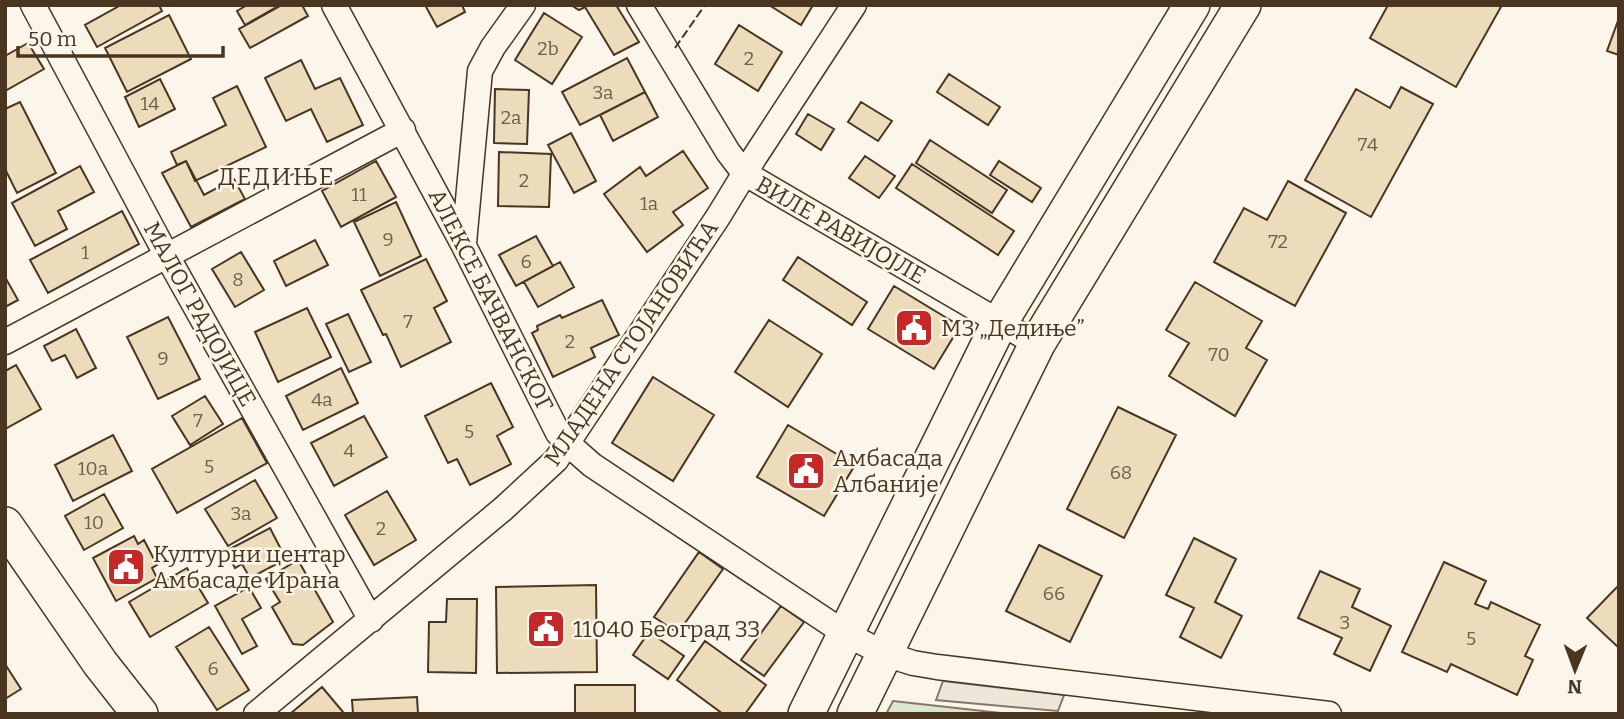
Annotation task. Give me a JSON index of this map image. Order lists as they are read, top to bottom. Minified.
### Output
{"streets":{"street":["ВИЛЕ РАВИЈОЈЛЕ","АЛЕКСЕ БАЧВАНСКОГ","МАЛОГ РАДОЈИЦЕ","МЛАДЕНА СТОЈАНОВИЋА"]},"crossings":[["ВИЛЕ РАВИЈОЈЛЕ","МЛАДЕНА СТОЈАНОВИЋА"],["АЛЕКСЕ БАЧВАНСКОГ","МЛАДЕНА СТОЈАНОВИЋА"],["МАЛОГ РАДОЈИЦЕ","МЛАДЕНА СТОЈАНОВИЋА"]],"districts":["ДЕДИЊЕ"],"places":{"public building":["МЗ „Дедиње”","Амбасада Албаније","Културни центар Амбасаде Ирана","11040 Београд 33"]},"house_numbers":["2b","2","3a","14","2a","74","2","11","1a","9","72","1","6","8","7","2","70","9","4a","7","5","4","5","10a","68","3a","10","2","66","3","5","6"],"scale_bar":"50 m","north":"bottom"}
